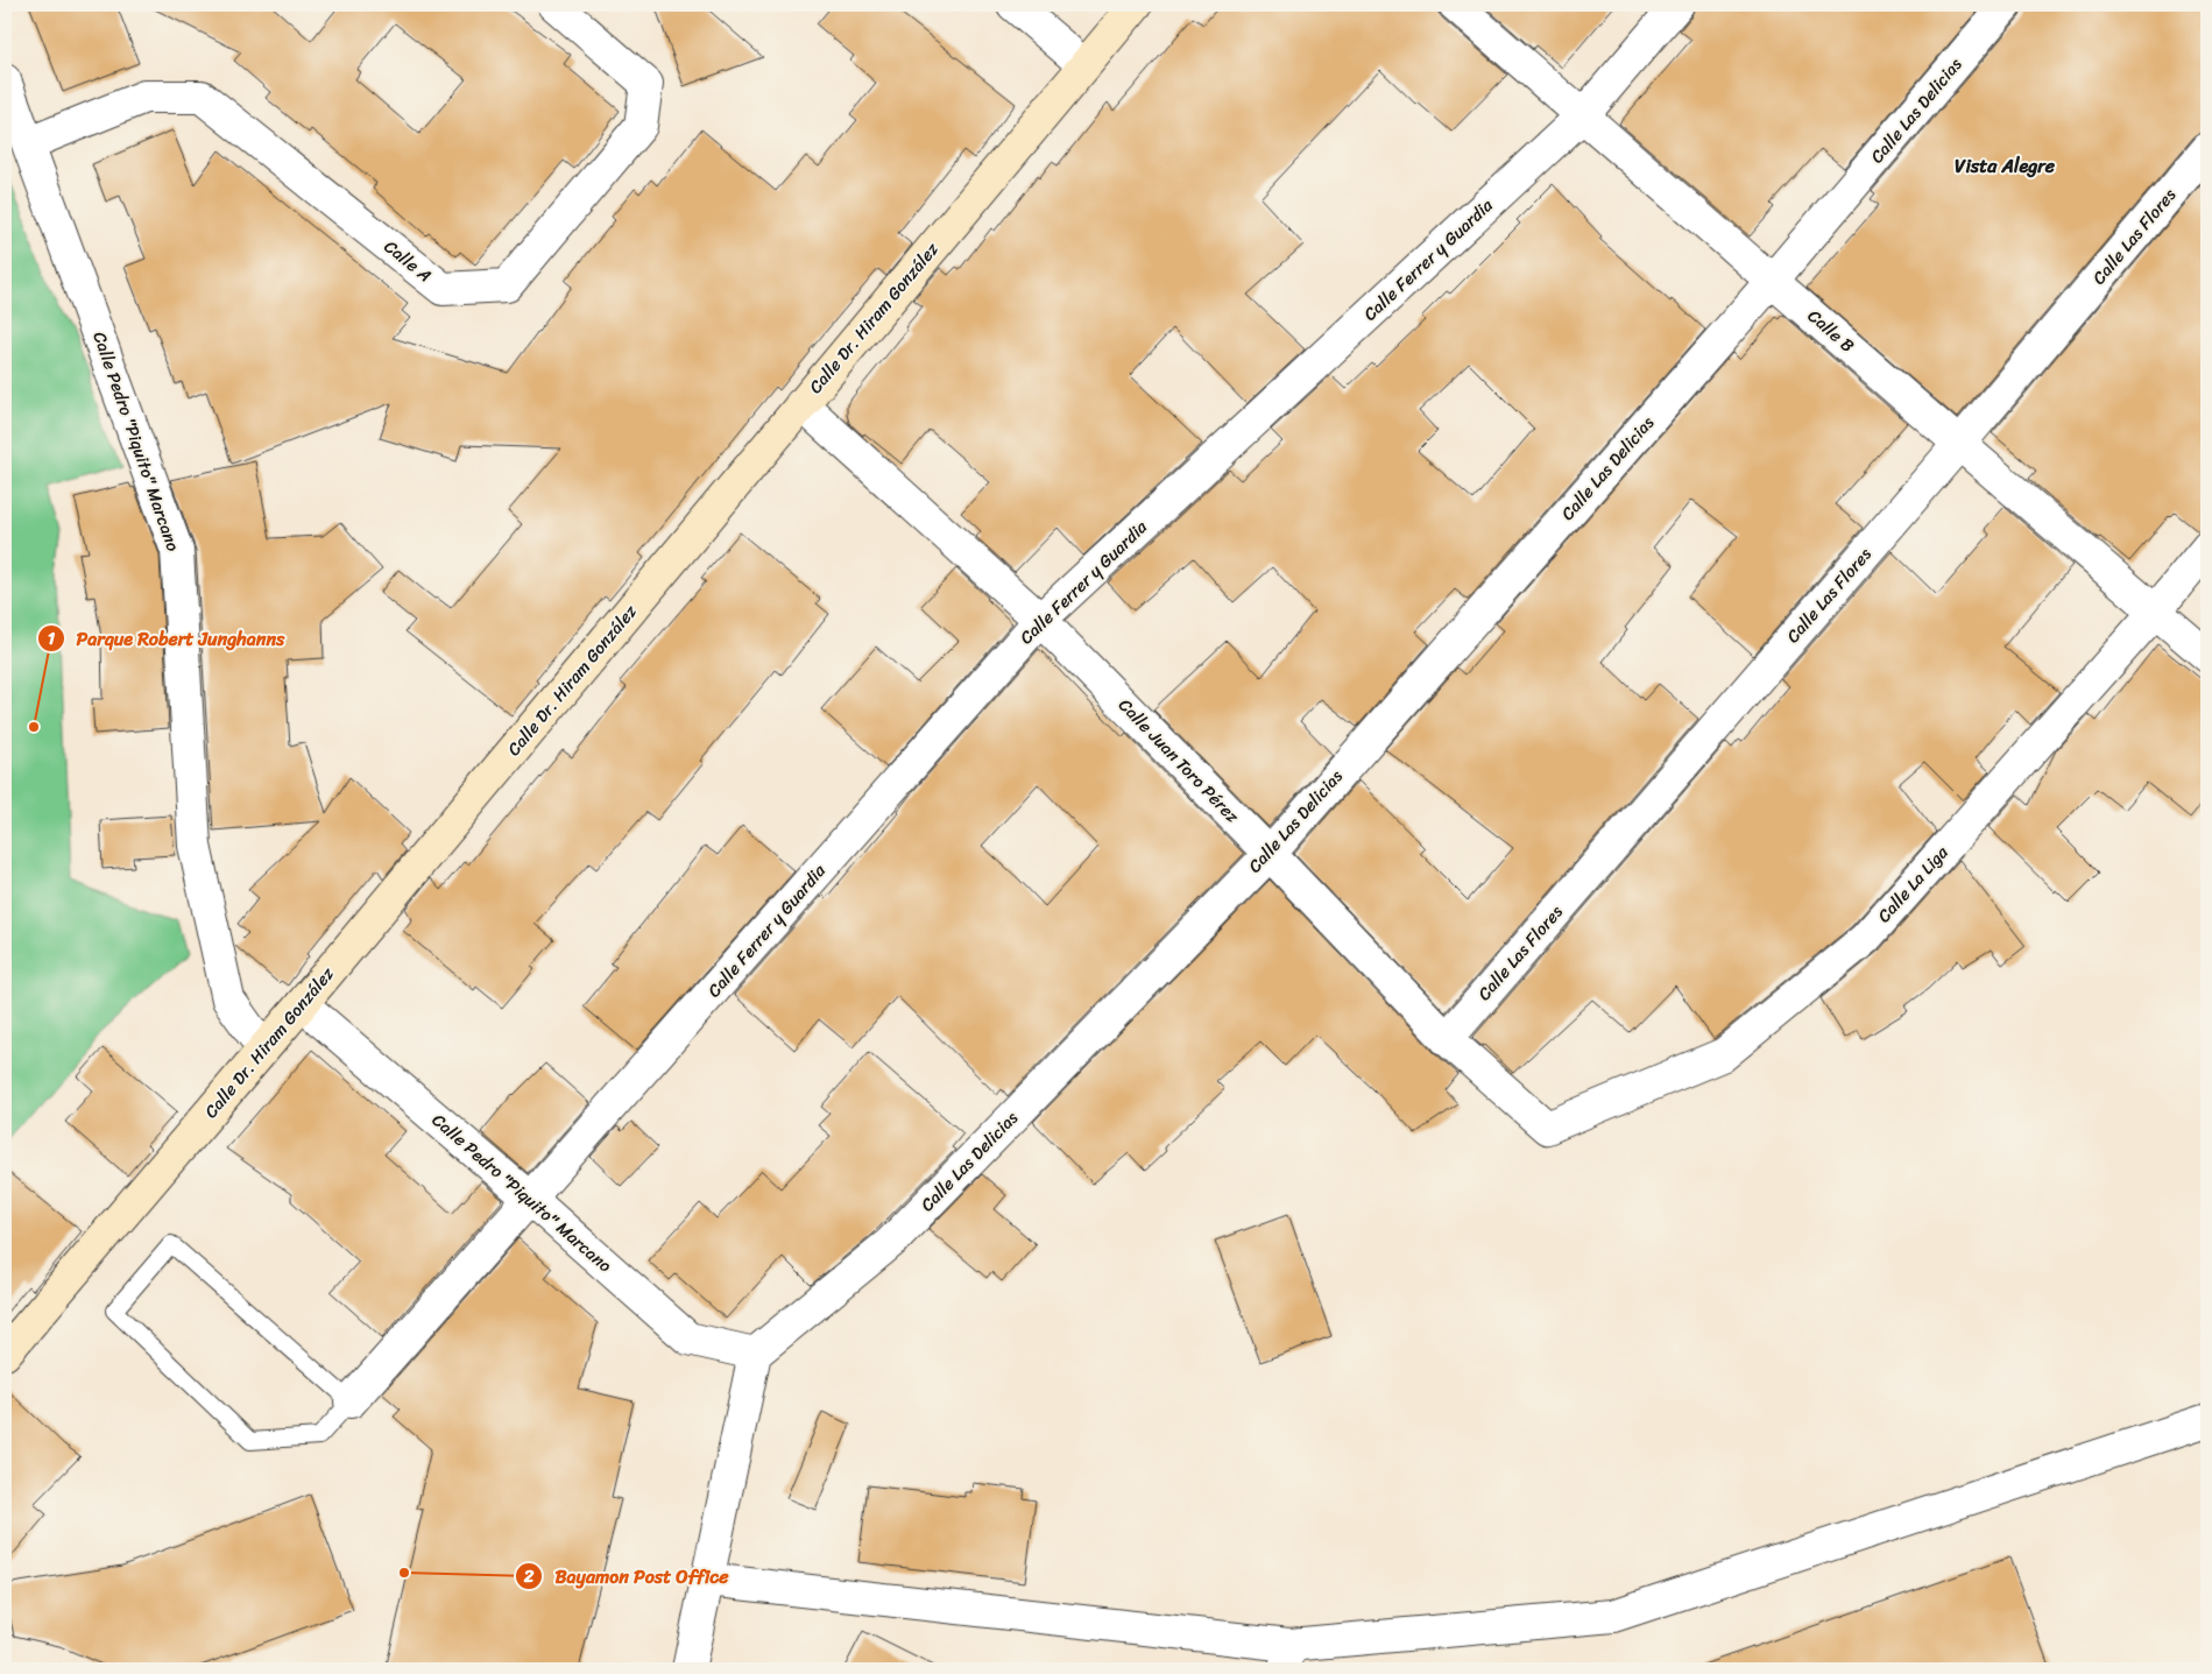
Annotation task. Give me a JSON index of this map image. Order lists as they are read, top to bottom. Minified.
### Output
{"streets":{"street":["Calle Las Delicias","Calle Las Flores","Calle Ferrer y Guardia","Calle A","Calle Dr. Hiram González","Calle B","Calle Pedro \"Piquito\" Marcano","Calle Juan Toro Pérez","Calle La Liga"]},"crossings":[["Calle Las Delicias","Calle B"],["Calle Las Delicias","Calle Pedro \"Piquito\" Marcano"],["Calle Las Delicias","Calle Juan Toro Pérez"],["Calle Las Flores","Calle B"],["Calle Las Flores","Calle Juan Toro Pérez"],["Calle Ferrer y Guardia","Calle B"],["Calle Ferrer y Guardia","Calle Pedro \"Piquito\" Marcano"],["Calle Ferrer y Guardia","Calle Juan Toro Pérez"],["Calle A","Calle Pedro \"Piquito\" Marcano"],["Calle Dr. Hiram González","Calle Pedro \"Piquito\" Marcano"],["Calle Dr. Hiram González","Calle Juan Toro Pérez"],["Calle B","Calle La Liga"],["Calle Juan Toro Pérez","Calle La Liga"]],"districts":["Vista Alegre"],"places":["Parque Robert Junghanns","Bayamon Post Office"]}
